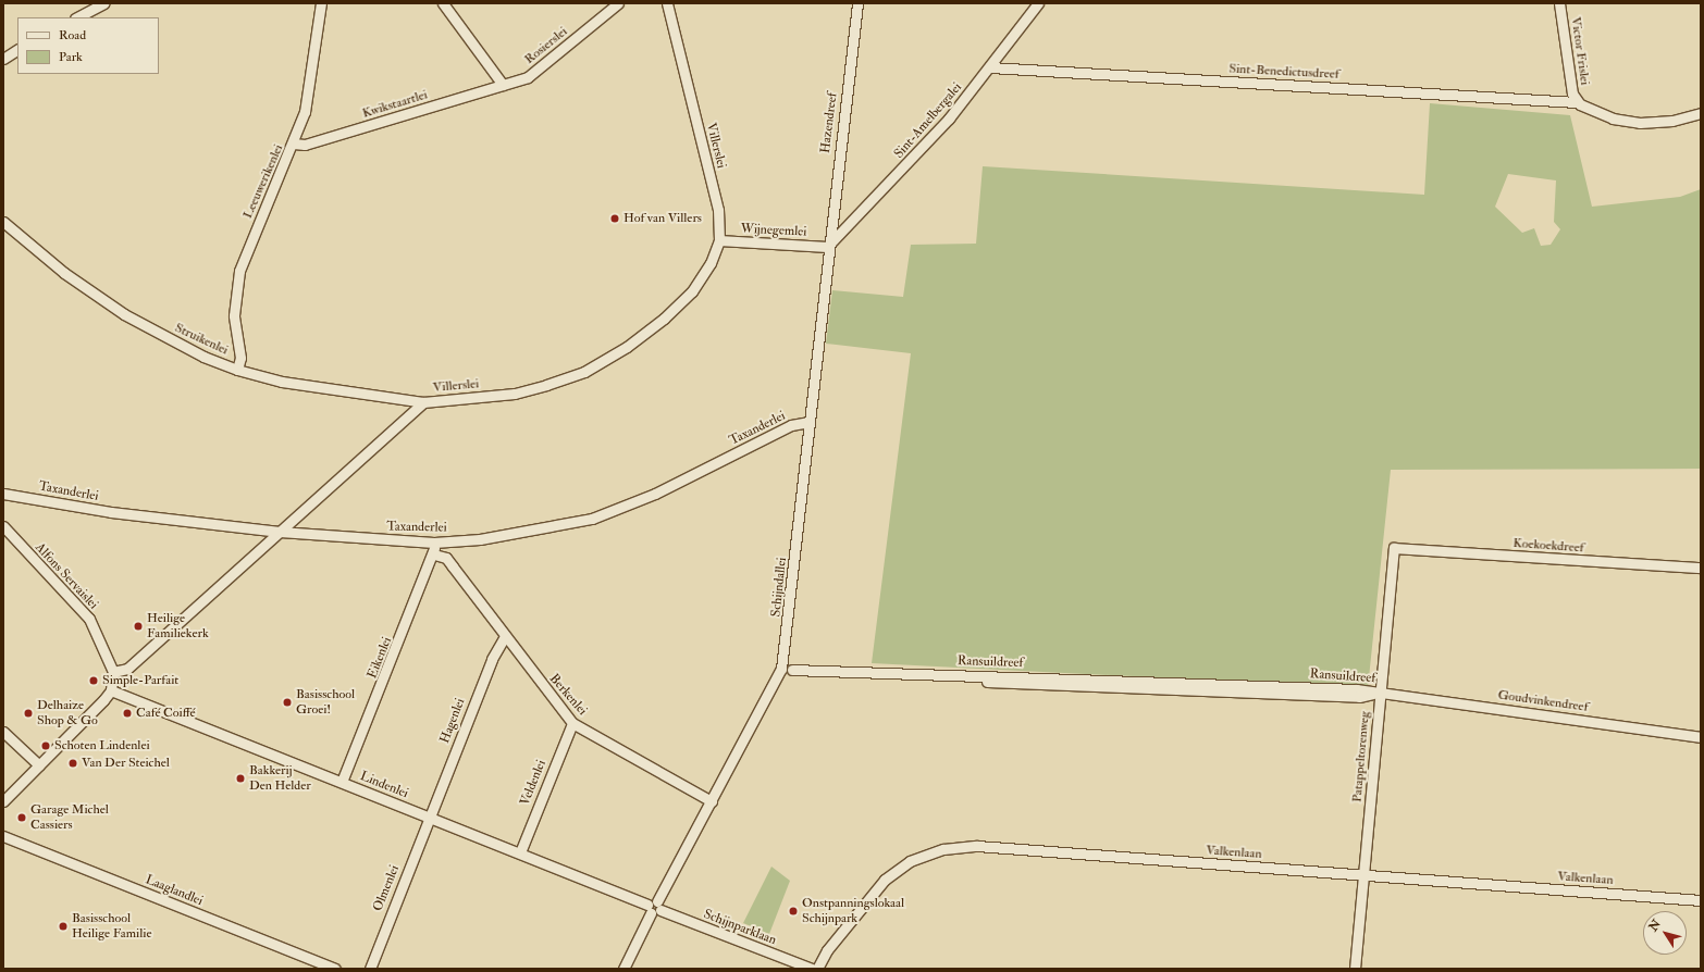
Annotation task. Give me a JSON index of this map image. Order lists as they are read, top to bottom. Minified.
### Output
{"streets":{"street":["Rosierslei","Victor Frislei","Sint-Benedictusdreef","Kwikstaartlei","Sint-Amelbergalei","Hazendreef","Villerslei","Leeuwerikenlei","Wijnegemlei","Struikenlei","Taxanderlei","Koekoekdreef","Alfons Servaislei","Schijndallei","Eikenlei","Ransuildreef","Berkenlei","Goudvinkendreef","Hagenlei","Patappeltorenweg","Veldenlei","Lindenlei","Valkenlaan","Olmenlei","Laaglandlei","Schijnparklaan"]},"crossings":[["Rosierslei","Kwikstaartlei"],["Victor Frislei","Sint-Benedictusdreef"],["Sint-Benedictusdreef","Sint-Amelbergalei"],["Kwikstaartlei","Leeuwerikenlei"],["Sint-Amelbergalei","Hazendreef"],["Sint-Amelbergalei","Wijnegemlei"],["Sint-Amelbergalei","Schijndallei"],["Hazendreef","Wijnegemlei"],["Hazendreef","Schijndallei"],["Villerslei","Wijnegemlei"],["Villerslei","Struikenlei"],["Villerslei","Taxanderlei"],["Villerslei","Alfons Servaislei"],["Leeuwerikenlei","Struikenlei"],["Wijnegemlei","Schijndallei"],["Taxanderlei","Schijndallei"],["Taxanderlei","Eikenlei"],["Koekoekdreef","Patappeltorenweg"],["Schijndallei","Ransuildreef"],["Schijndallei","Berkenlei"],["Schijndallei","Lindenlei"],["Schijndallei","Schijnparklaan"],["Eikenlei","Lindenlei"],["Ransuildreef","Goudvinkendreef"],["Ransuildreef","Patappeltorenweg"],["Berkenlei","Hagenlei"],["Berkenlei","Veldenlei"],["Goudvinkendreef","Patappeltorenweg"],["Hagenlei","Lindenlei"],["Hagenlei","Olmenlei"],["Patappeltorenweg","Valkenlaan"],["Veldenlei","Lindenlei"],["Lindenlei","Olmenlei"],["Lindenlei","Schijnparklaan"]],"places":["Hof van Villers","Heilige Familiekerk","Simple-Parfait","Basisschool Groei!","Delhaize Shop & Go","Café Coiffé","Schoten Lindenlei","Van Der Steichel","Bakkerij Den Helder","Garage Michel Cassiers","Onstpanningslokaal Schijnpark","Basisschool Heilige Familie"],"legend":["Road","Park"],"north":"top left"}
